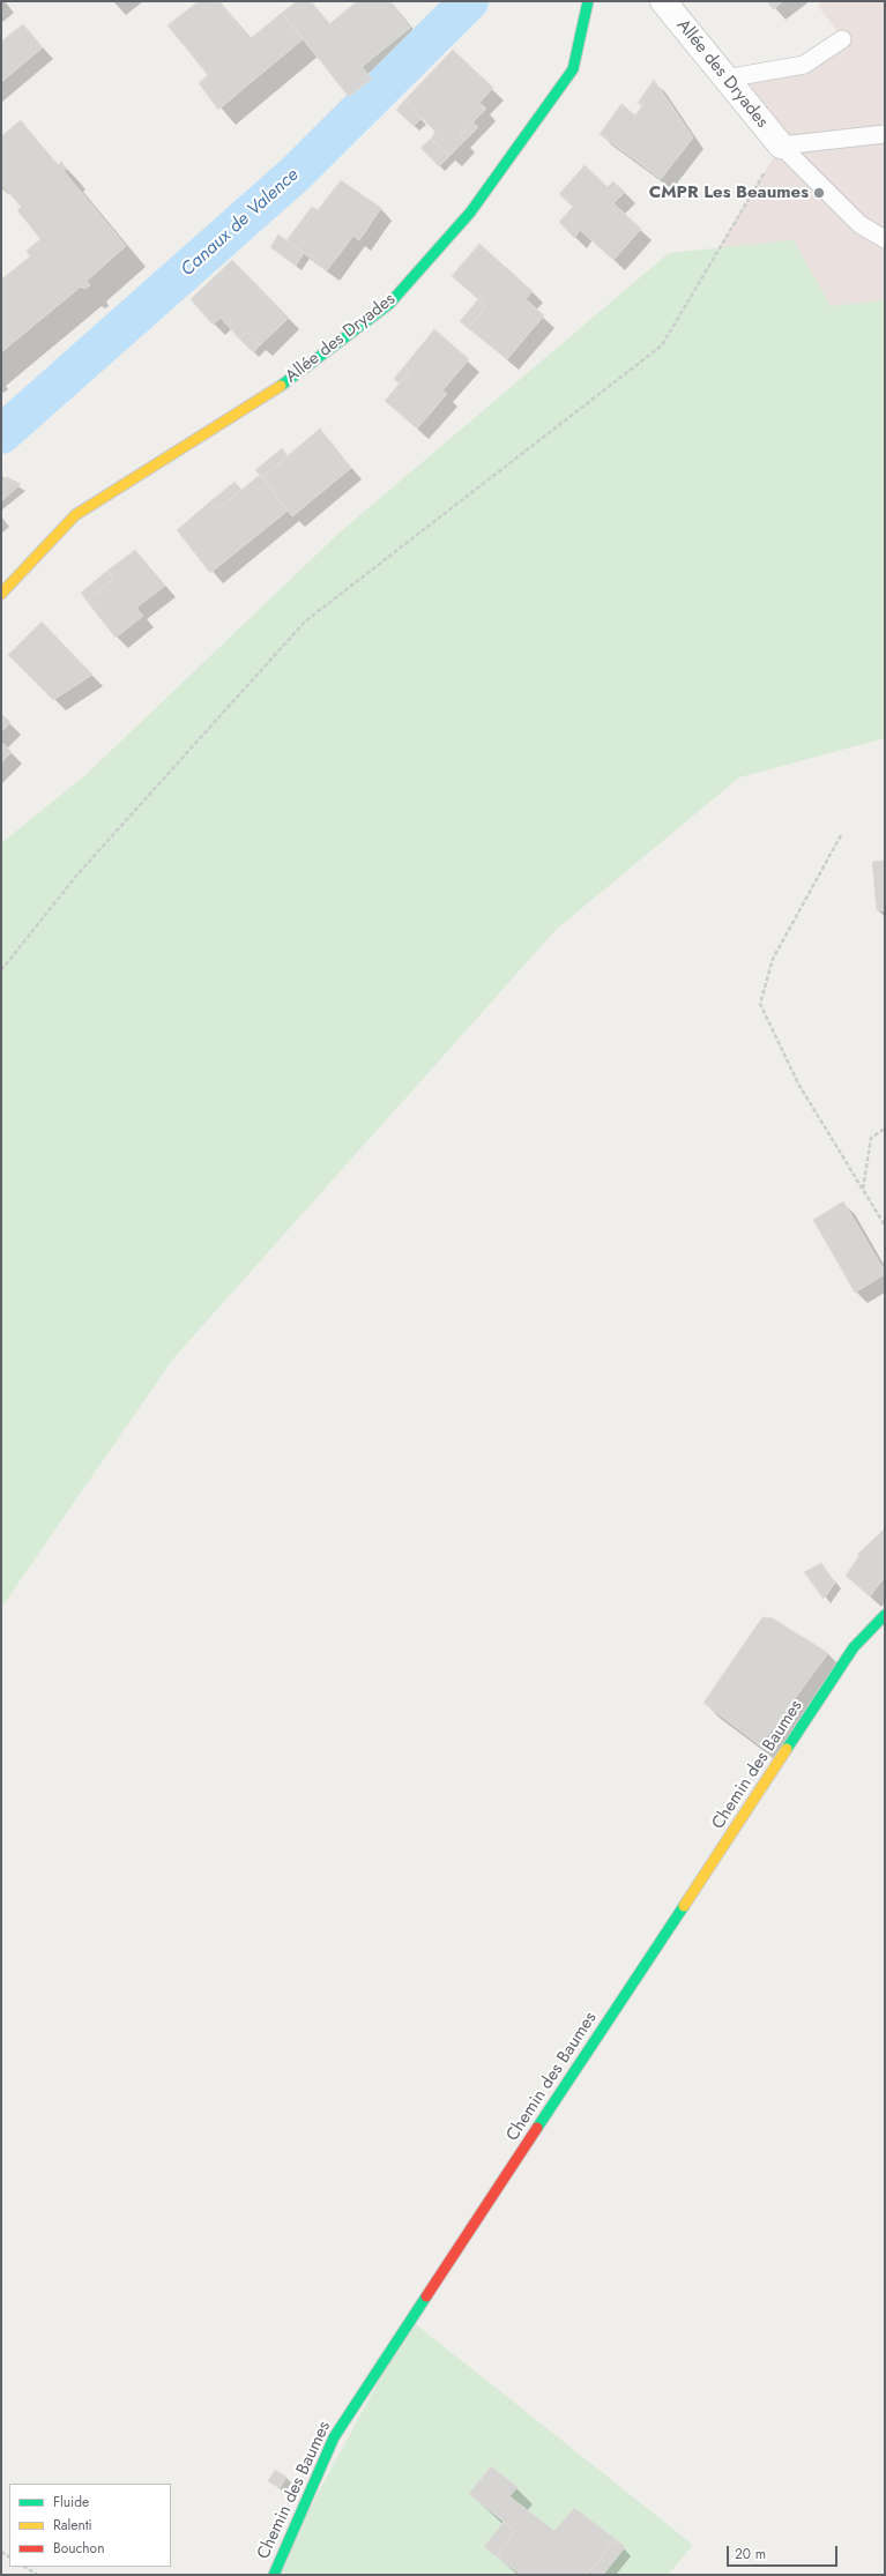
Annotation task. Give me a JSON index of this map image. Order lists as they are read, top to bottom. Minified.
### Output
{"streets":{"street":["Allée des Dryades","Chemin des Baumes"]},"water":["Canaux de Valence"],"places":["CMPR Les Beaumes"],"legend":["Fluide","Ralenti","Bouchon"],"scale_bar":"20 m"}
